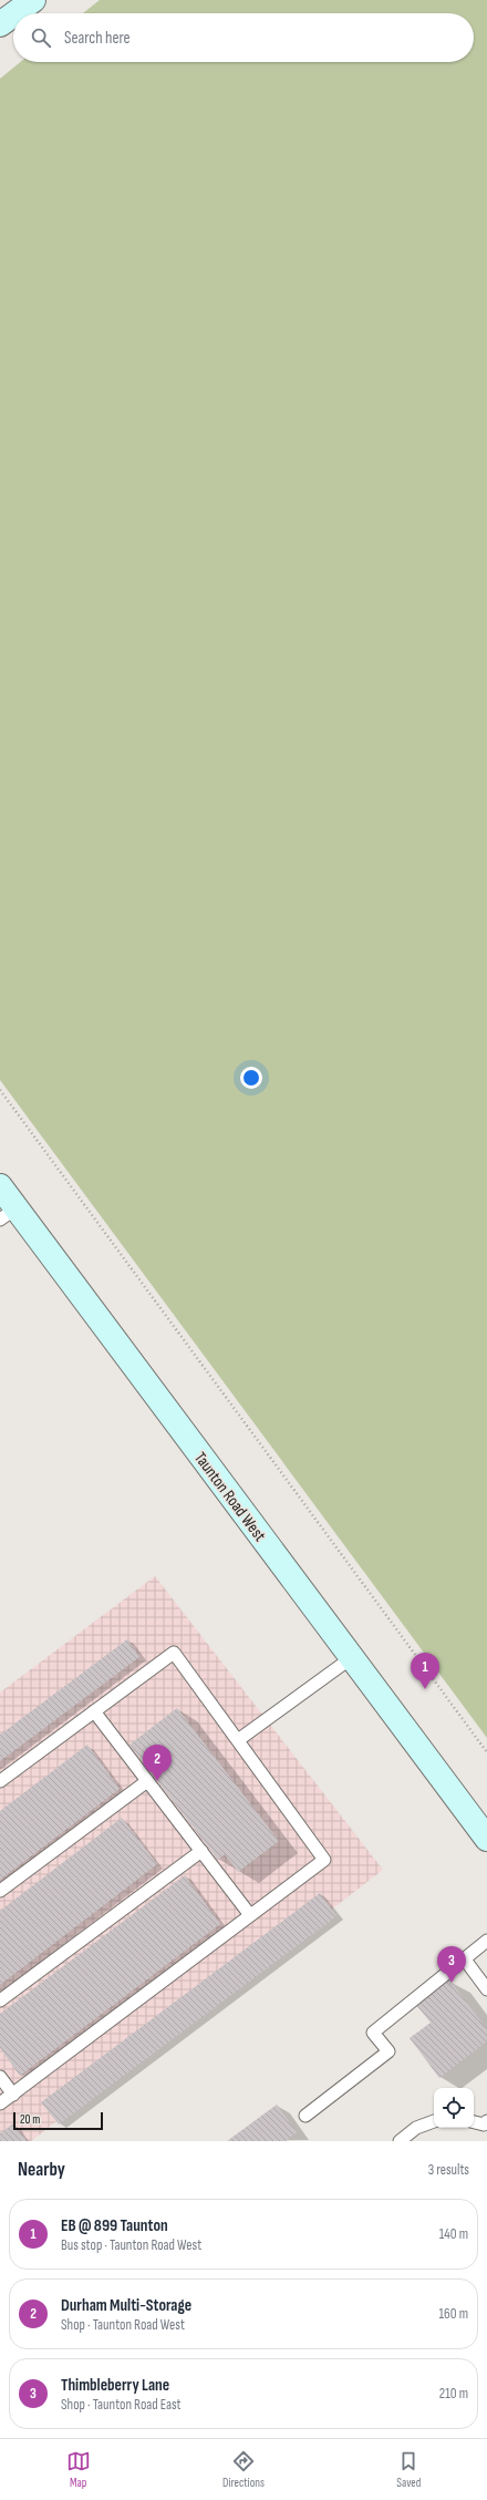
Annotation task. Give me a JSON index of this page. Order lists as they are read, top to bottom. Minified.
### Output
{"streets":{"main road":["Taunton Road West"]},"scale_bar":"20 m","page":{"search":"Search here","pins":["1","2","3"],"scale":"20 m","heading":["Nearby","3 results"],"list":[{"mark":"1","name":"EB @ 899 Taunton","note":"Bus stop · Taunton Road West","value":"140 m"},{"mark":"2","name":"Durham Multi-Storage","note":"Shop · Taunton Road West","value":"160 m"},{"mark":"3","name":"Thimbleberry Lane","note":"Shop · Taunton Road East","value":"210 m"}],"nav":["Map","Directions","Saved"]}}
